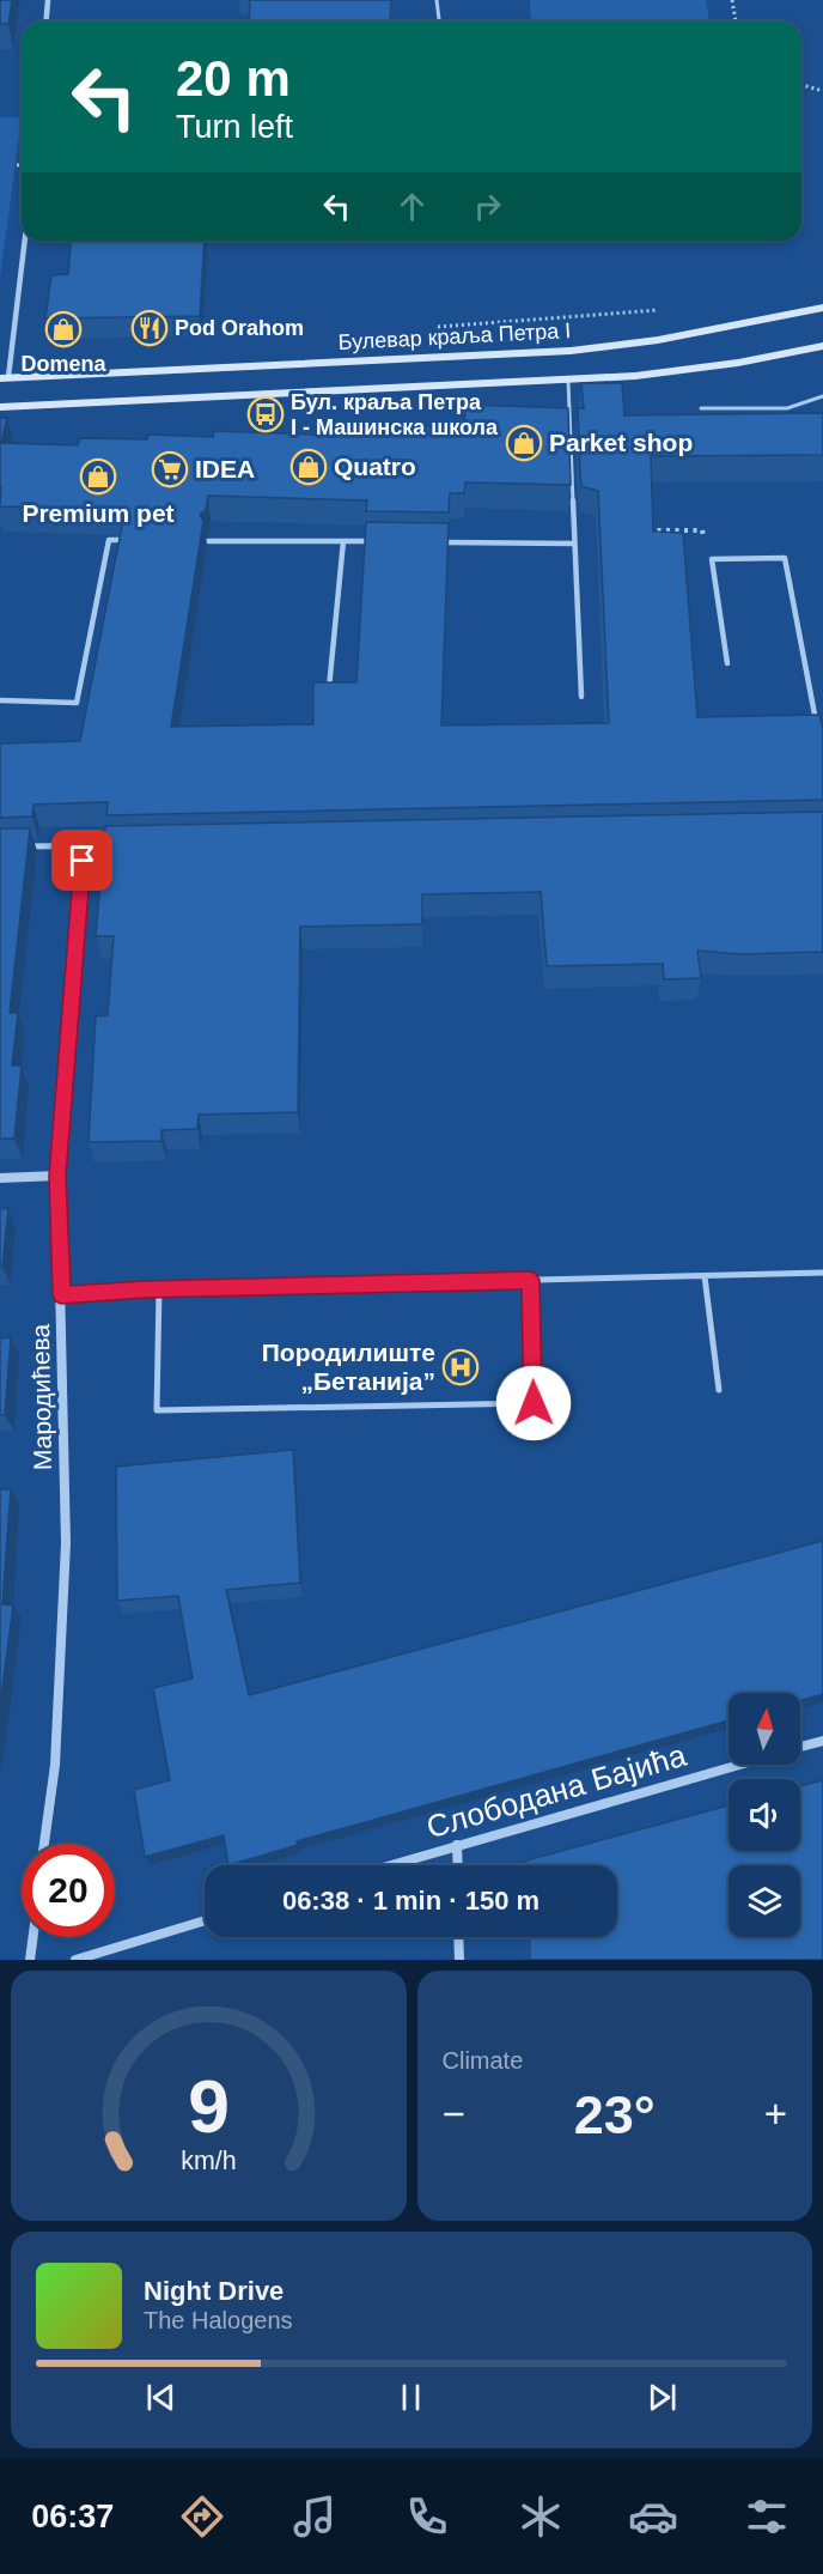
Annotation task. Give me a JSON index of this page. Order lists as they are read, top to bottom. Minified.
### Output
{"streets":{"street":["Булевар краља Петра I","Мародићева","Слободана Бајића"]},"places":{"restaurant":["Pod Orahom"],"shop":["Domena","Parket shop","Quatro","Premium pet"],"bus stop":["Бул. краља Петра I - Машинска школа"],"supermarket":["IDEA"],"hospital":["Породилиште „Бетанија”"]},"north":"top","page":{"turn":["20 m","Turn left"],"limit":"20","trip":"06:38 · 1 min · 150 m","tile":"Climate","heat":["−","23°","+"],"song":["Night Drive","The Halogens"],"tabs":"06:37","gauge":["9","km/h"]}}
